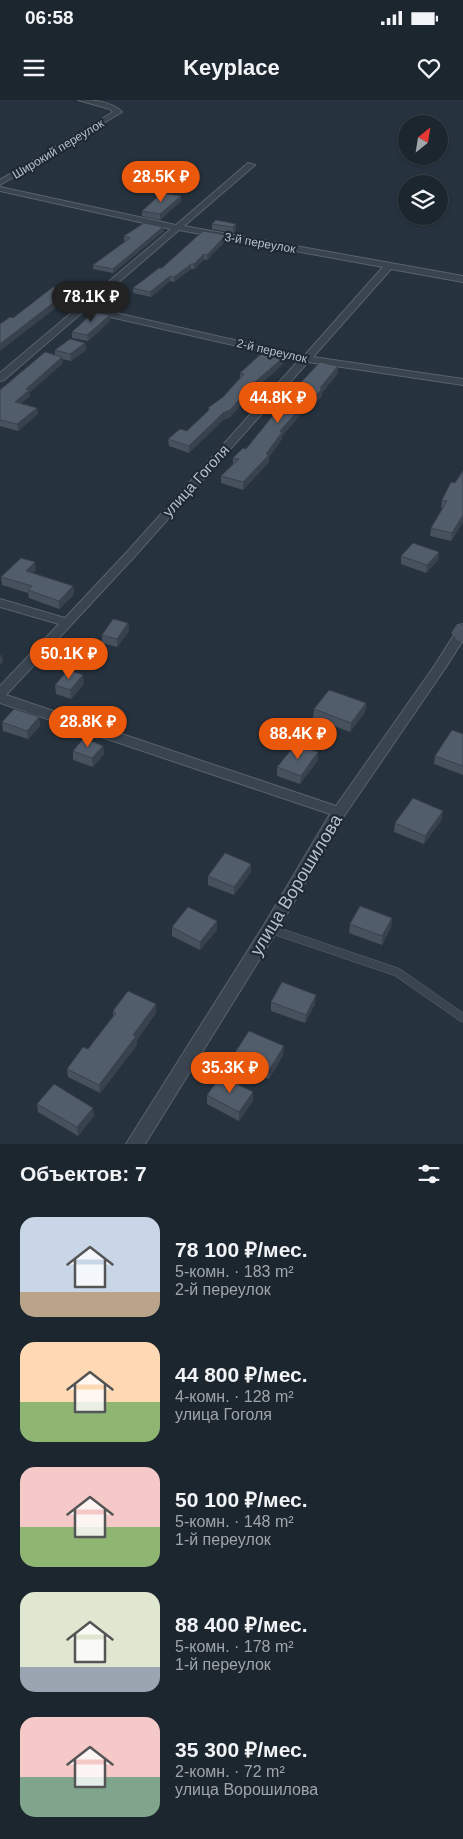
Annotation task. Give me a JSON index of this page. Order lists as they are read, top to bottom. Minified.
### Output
{"streets":{"street":["Широкий переулок","3-й переулок","2-й переулок","улица Гоголя","улица Ворошилова"]},"crossings":[["3-й переулок","улица Гоголя"],["2-й переулок","улица Гоголя"]],"north":"top right","page":{"status":"06:58","header":"Keyplace","price":["28.5K ₽","78.1K ₽","44.8K ₽","50.1K ₽","28.8K ₽","88.4K ₽","35.3K ₽"],"heading":"Объектов: 7","list":[{"name":"78 100 ₽/мес.","note":"5-комн. · 183 m² · 2-й переулок"},{"name":"44 800 ₽/мес.","note":"4-комн. · 128 m² · улица Гоголя"},{"name":"50 100 ₽/мес.","note":"5-комн. · 148 m² · 1-й переулок"},{"name":"88 400 ₽/мес.","note":"5-комн. · 178 m² · 1-й переулок"},{"name":"35 300 ₽/мес.","note":"2-комн. · 72 m² · улица Ворошилова"}]}}
